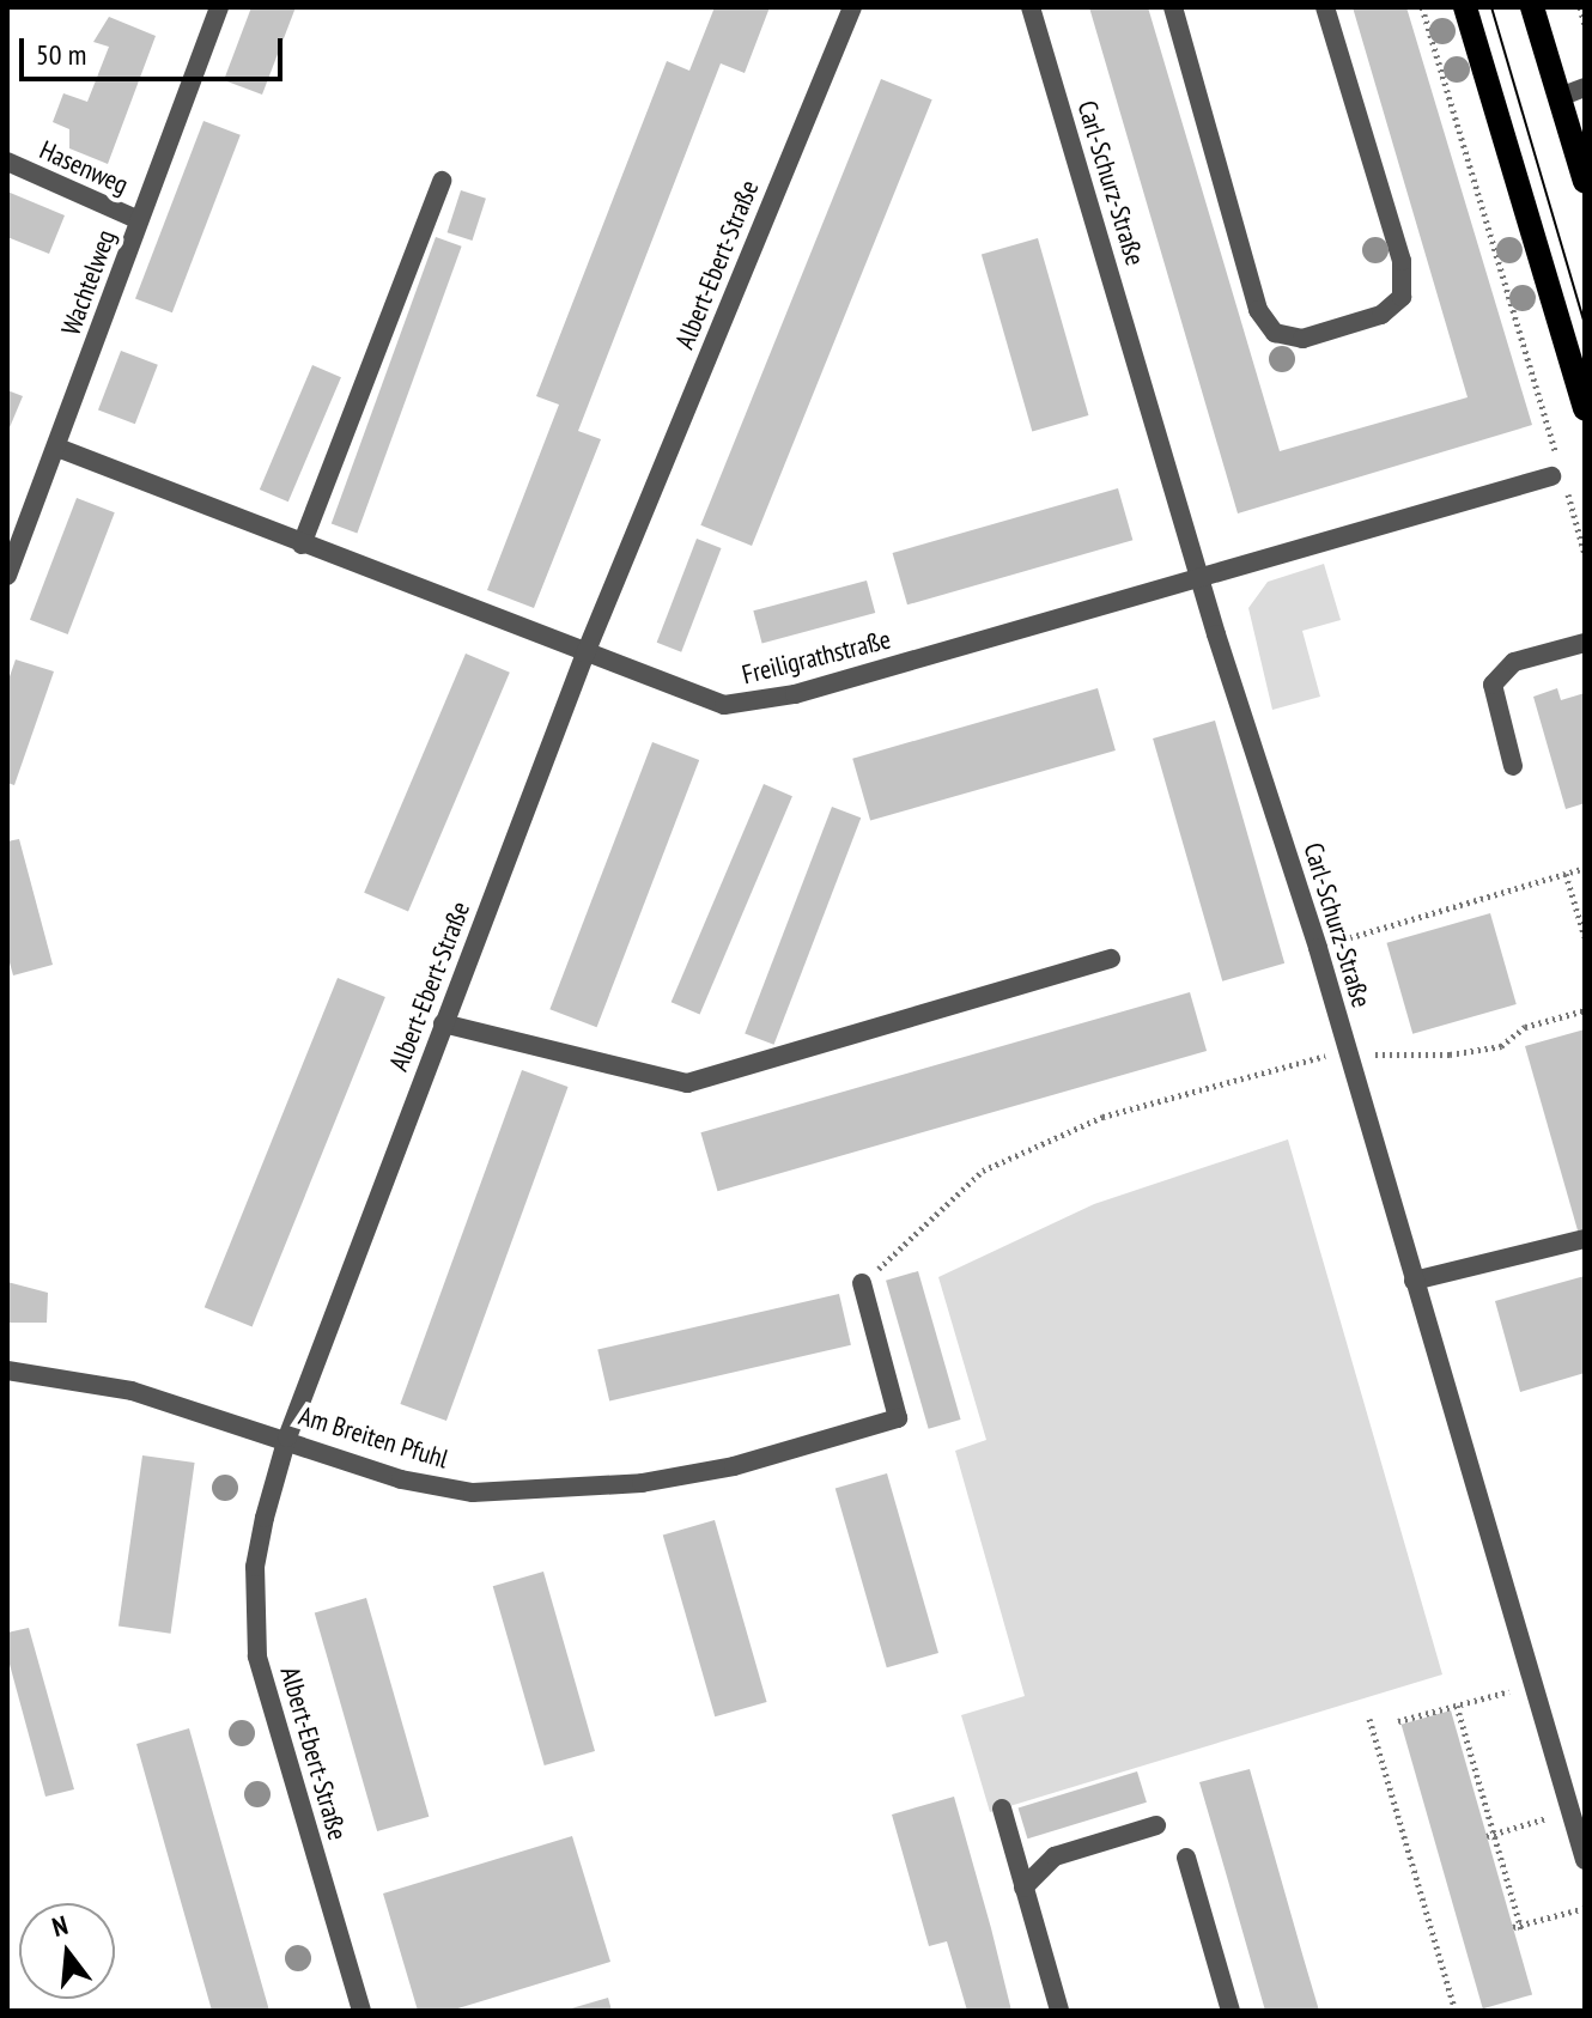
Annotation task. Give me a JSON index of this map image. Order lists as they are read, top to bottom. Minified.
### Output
{"streets":{"street":["Hasenweg","Carl-Schurz-Straße","Albert-Ebert-Straße","Wachtelweg","Freiligrathstraße","Am Breiten Pfuhl"]},"crossings":[["Hasenweg","Wachtelweg"],["Carl-Schurz-Straße","Freiligrathstraße"],["Albert-Ebert-Straße","Freiligrathstraße"],["Albert-Ebert-Straße","Am Breiten Pfuhl"],["Wachtelweg","Freiligrathstraße"]],"scale_bar":"50 m","north":"top"}
